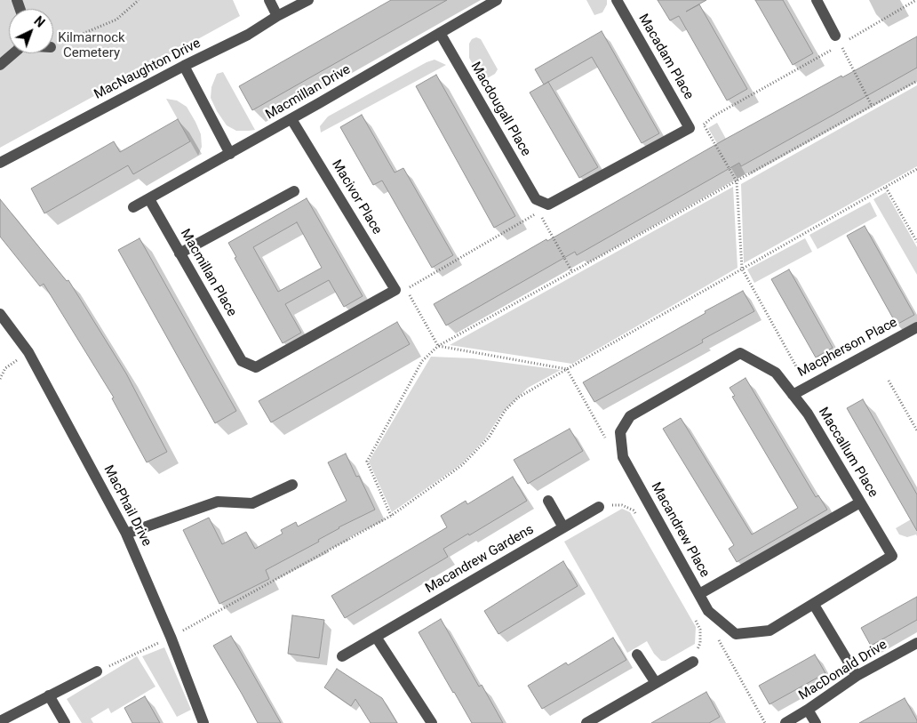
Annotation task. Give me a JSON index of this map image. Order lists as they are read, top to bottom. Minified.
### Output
{"streets":{"street":["Macadam Place","MacNaughton Drive","Macmillan Drive","Macdougall Place","Macivor Place","Macmillan Place","Macpherson Place","Maccallum Place","MacPhail Drive","Macandrew Place","Macandrew Gardens","MacDonald Drive"]},"crossings":[["Macadam Place","Macdougall Place"],["Macmillan Drive","Macdougall Place"],["Macmillan Drive","Macivor Place"],["Macmillan Drive","Macmillan Place"],["Macivor Place","Macmillan Place"],["Macpherson Place","Maccallum Place"],["Maccallum Place","Macandrew Place"]],"parks":["Kilmarnock Cemetery"],"north":"top right"}
